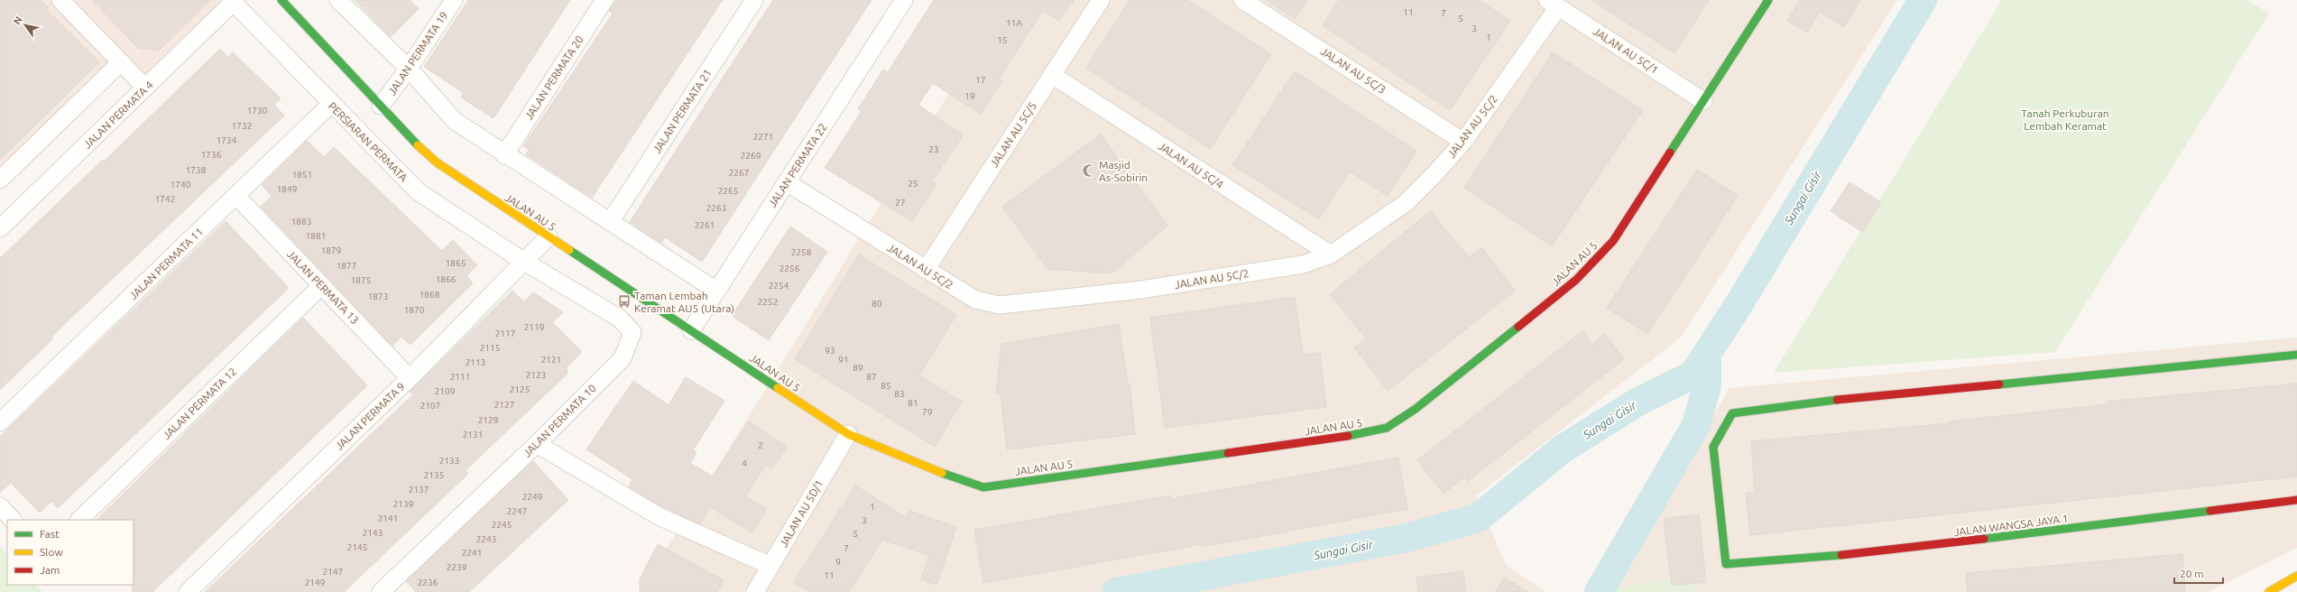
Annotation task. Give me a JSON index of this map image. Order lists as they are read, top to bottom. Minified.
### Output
{"streets":{"main road":["JALAN AU 5","JALAN WANGSA JAYA 1"],"street":["JALAN AU 5C/1","JALAN PERMATA 19","JALAN AU 5C/3","JALAN PERMATA 20","JALAN PERMATA 21","JALAN PERMATA 4","JALAN AU 5C/2","JALAN AU 5C/5","PERSIARAN PERMATA","JALAN PERMATA 22","JALAN AU 5C/4","JALAN PERMATA 11","JALAN PERMATA 13","JALAN PERMATA 12","JALAN PERMATA 9","JALAN PERMATA 10","JALAN AU 5D/1"]},"crossings":[["JALAN AU 5C/1","JALAN AU 5C/2"],["JALAN AU 5C/1","JALAN AU 5"],["JALAN PERMATA 19","JALAN AU 5"],["JALAN AU 5C/3","JALAN AU 5C/2"],["JALAN PERMATA 4","PERSIARAN PERMATA"],["JALAN AU 5C/2","JALAN AU 5C/5"],["JALAN AU 5C/2","JALAN PERMATA 22"],["JALAN AU 5C/2","JALAN AU 5C/4"],["JALAN AU 5C/5","JALAN AU 5C/4"],["PERSIARAN PERMATA","JALAN PERMATA 11"],["PERSIARAN PERMATA","JALAN PERMATA 9"],["PERSIARAN PERMATA","JALAN PERMATA 10"],["JALAN PERMATA 22","JALAN AU 5"],["JALAN AU 5","JALAN PERMATA 9"],["JALAN AU 5","JALAN AU 5D/1"],["JALAN PERMATA 11","JALAN PERMATA 13"],["JALAN PERMATA 13","JALAN PERMATA 12"],["JALAN PERMATA 13","JALAN PERMATA 9"],["JALAN PERMATA 9","JALAN PERMATA 10"]],"water":["Sungai Gisir"],"parks":["Tanah Perkuburan Lembah Keramat"],"places":{"mosque":["Masjid As-Sobirin"],"bus stop":["Taman Lembah Keramat AU5 (Utara)"]},"house_numbers":["11","7","5","11A","3","1","15","17","19","1730","1732","2271","1734","23","1736","2269","1738","2267","1851","25","1740","1849","2265","1742","27","2263","1883","2261","1881","1879","2258","1865","1877","2256","1866","1875","2254","1868","1873","2252","80","1870","2119","2117","2115","93","2121","91","2113","89","2123","2111","87","85","2125","2109","83","81","2127","2107","79","2129","2131","2","2133","4","2135","2137","2249","2139","1","2247","2141","3","2245","2143","5","2243","2145","7","2241","9","2239","2147","11","2149","2236"],"legend":["Fast","Slow","Jam"],"scale_bar":"20 m","north":"top left"}
